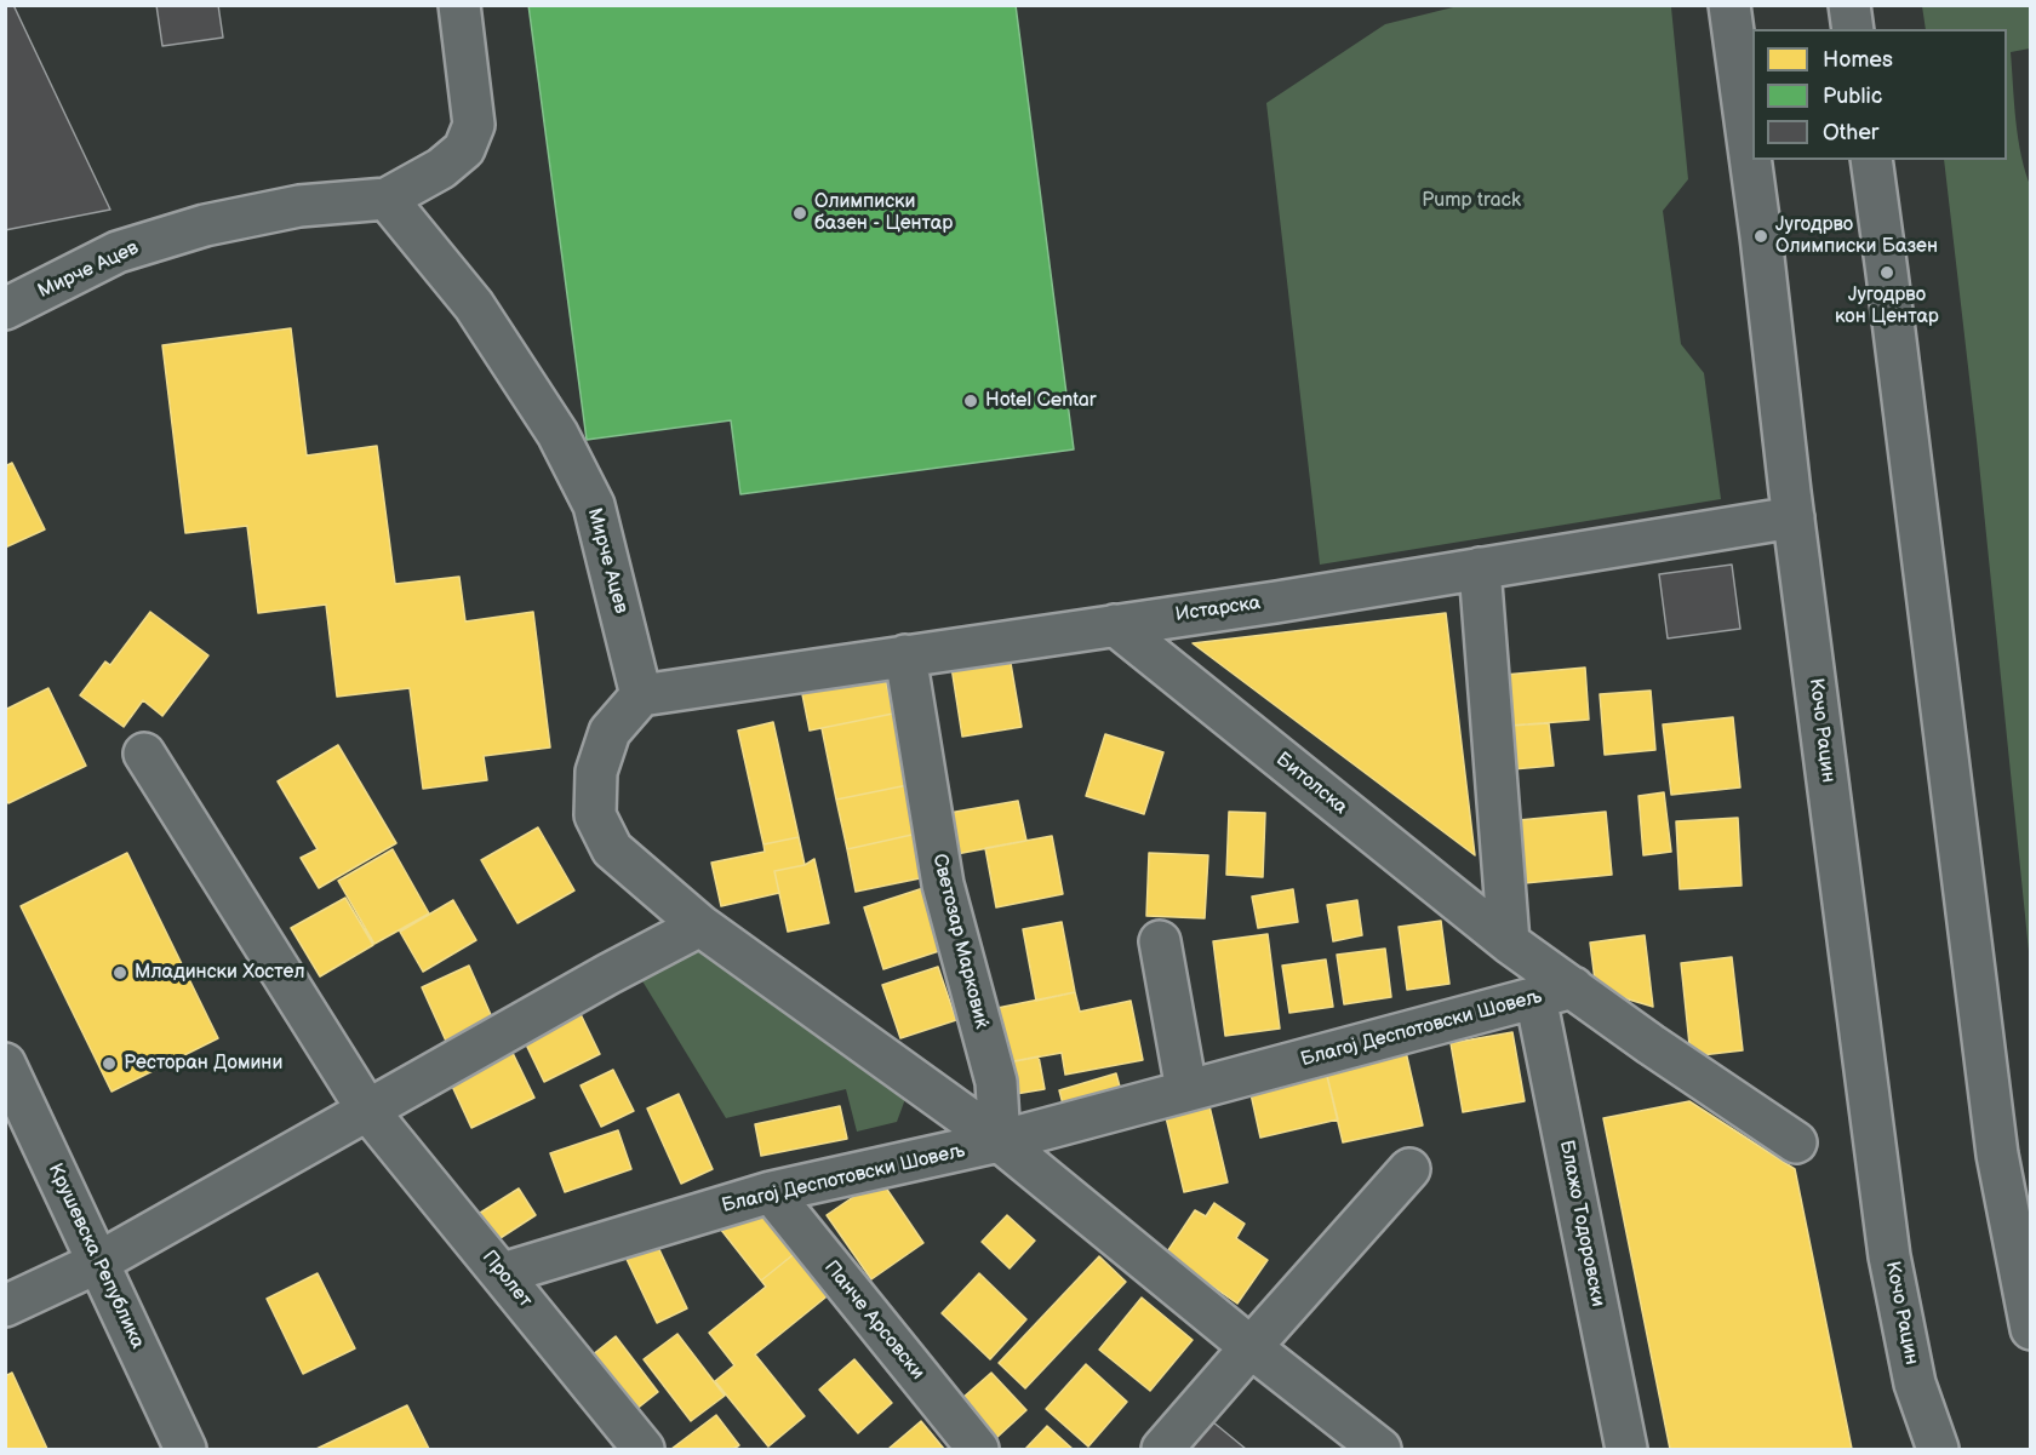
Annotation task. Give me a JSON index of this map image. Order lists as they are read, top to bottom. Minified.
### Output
{"streets":{"street":["Мирче Ацев","Истарска","Кочо Рацин","Битолска","Светозар Марковиќ","Благој Деспотовски Шовељ","Блажо Тодоровски","Крушевска Република","Пролет","Панче Арсовски"]},"crossings":[["Мирче Ацев","Истарска"],["Истарска","Кочо Рацин"],["Истарска","Битолска"],["Истарска","Светозар Марковиќ"],["Битолска","Благој Деспотовски Шовељ"],["Светозар Марковиќ","Благој Деспотовски Шовељ"],["Благој Деспотовски Шовељ","Блажо Тодоровски"],["Благој Деспотовски Шовељ","Пролет"],["Благој Деспотовски Шовељ","Панче Арсовски"]],"parks":["Pump track"],"places":["Олимписки базен - Центар","Југодрво Олимписки Базен","Југодрво кон Центар","Hotel Centar","Младински Хостел","Ресторан Домини"],"legend":["Homes","Public","Other"]}
